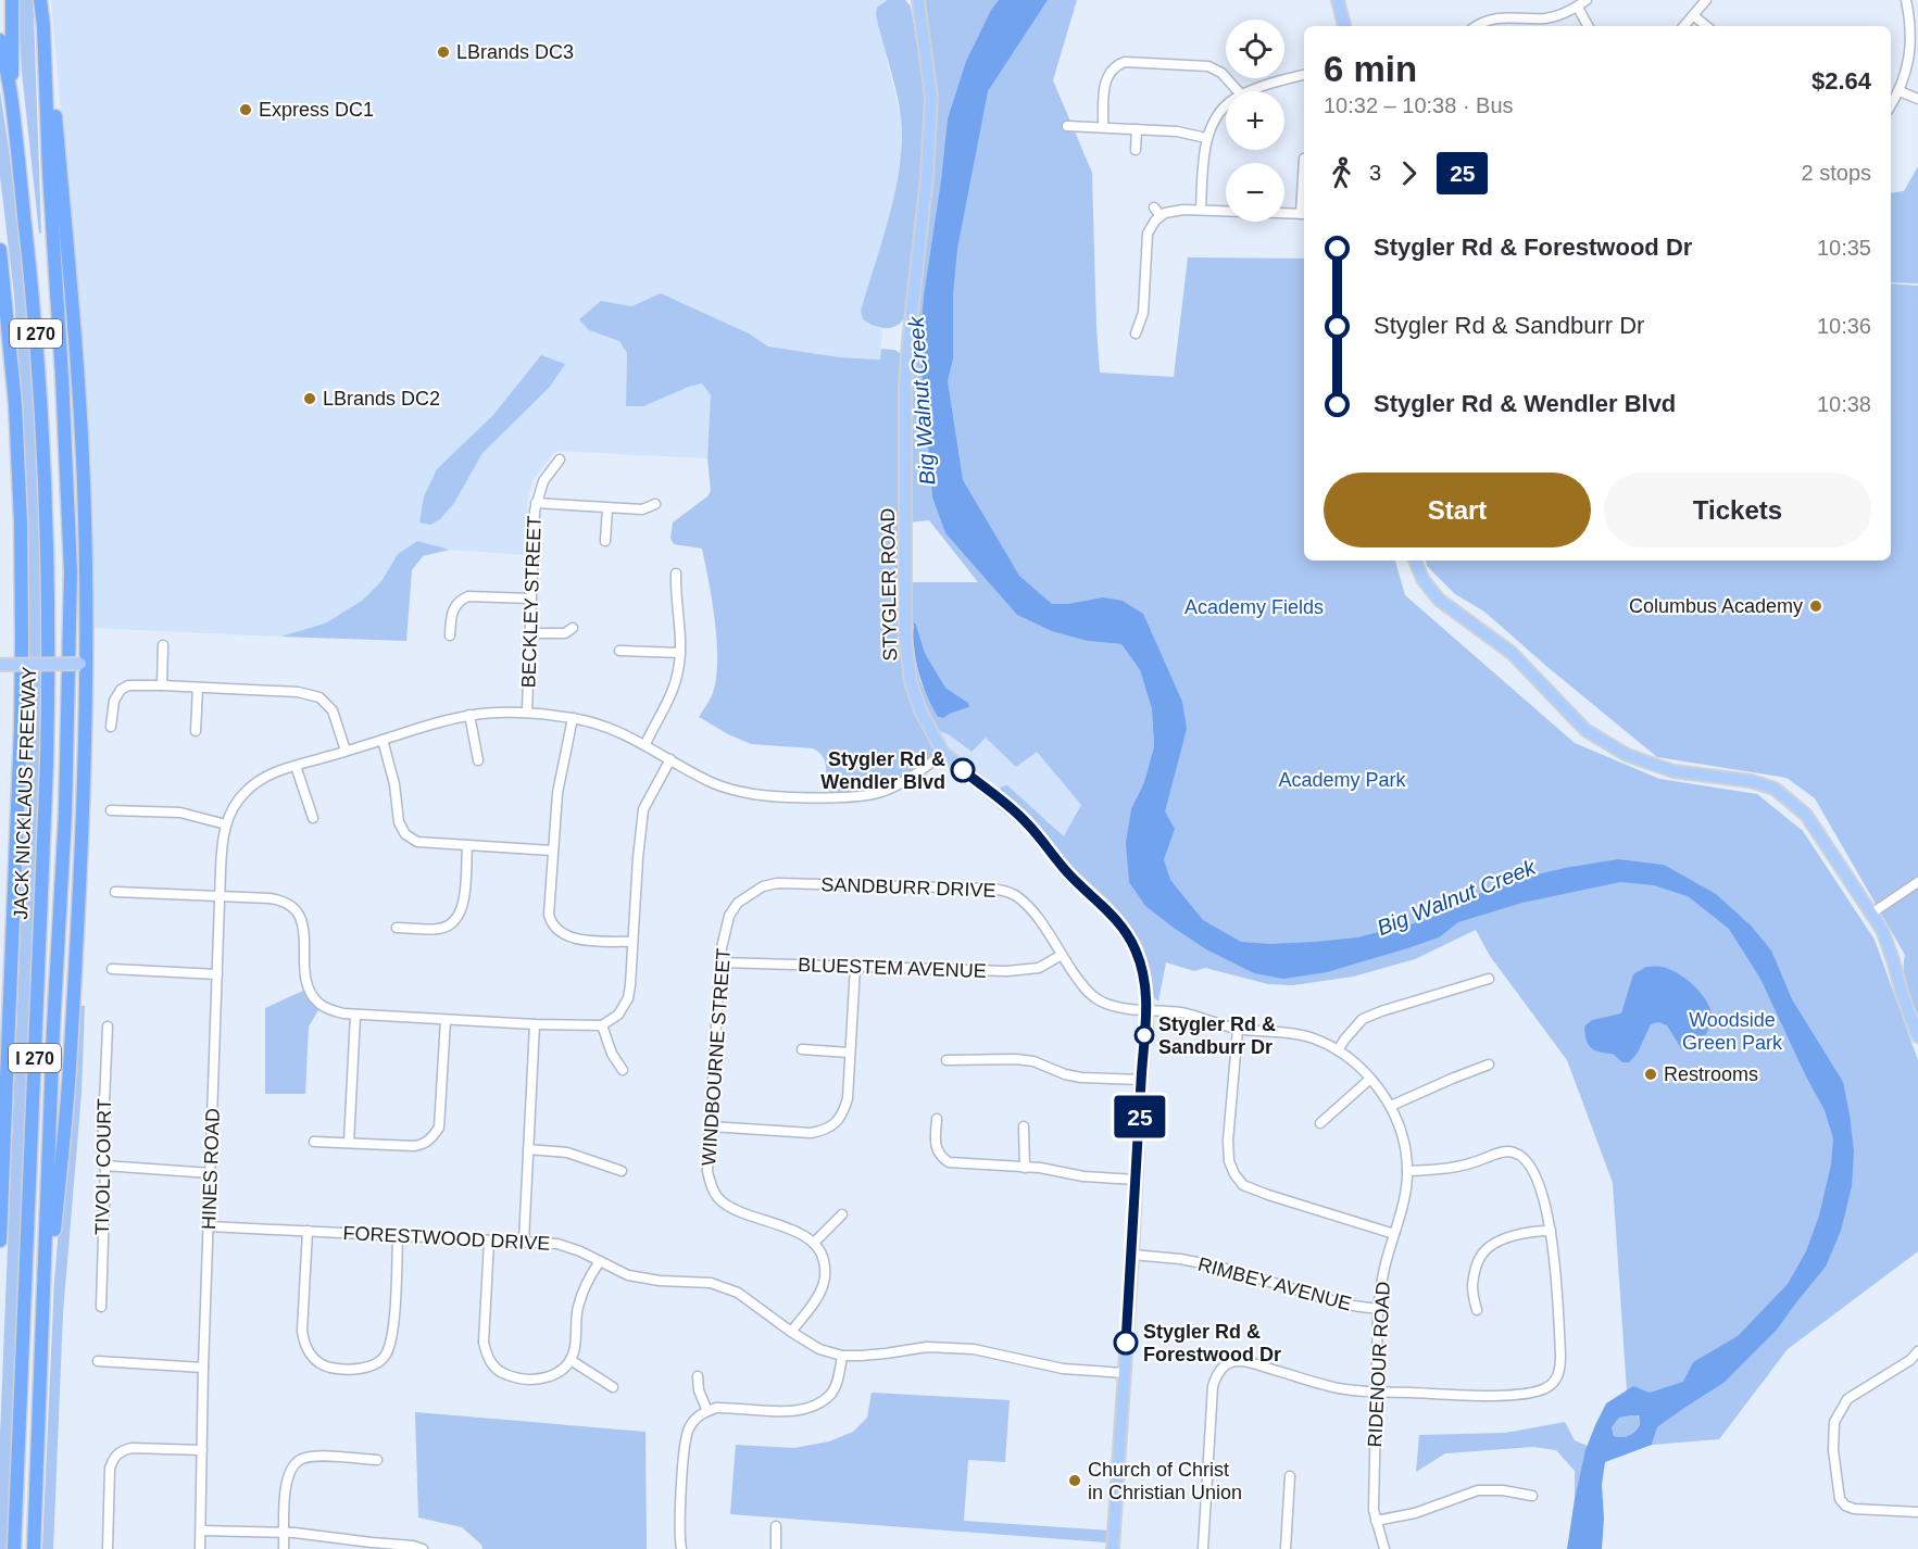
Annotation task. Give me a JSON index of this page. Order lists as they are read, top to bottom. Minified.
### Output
{"streets":{"highway":["I 270","JACK NICKLAUS FREEWAY"],"main road":["STYGLER ROAD"],"street":["BECKLEY STREET","SANDBURR DRIVE","BLUESTEM AVENUE","WINDBOURNE STREET","TIVOLI COURT","HINES ROAD","FORESTWOOD DRIVE","RIMBEY AVENUE","RIDENOUR ROAD"]},"crossings":[["STYGLER ROAD","SANDBURR DRIVE"],["STYGLER ROAD","FORESTWOOD DRIVE"],["STYGLER ROAD","RIMBEY AVENUE"],["STYGLER ROAD","RIDENOUR ROAD"],["SANDBURR DRIVE","BLUESTEM AVENUE"],["SANDBURR DRIVE","WINDBOURNE STREET"],["SANDBURR DRIVE","RIDENOUR ROAD"],["BLUESTEM AVENUE","WINDBOURNE STREET"],["TIVOLI COURT","HINES ROAD"],["HINES ROAD","FORESTWOOD DRIVE"],["RIMBEY AVENUE","RIDENOUR ROAD"]],"water":["Big Walnut Creek"],"parks":["Academy Fields","Academy Park","Woodside Green Park"],"places":["LBrands DC3","Express DC1","LBrands DC2","Columbus Academy","Stygler Rd & Wendler Blvd","Stygler Rd & Sandburr Dr","Restrooms","Stygler Rd & Forestwood Dr","Church of Christ in Christian Union"],"lines":["bus line 25"],"page":{"on_map":"25","map_buttons":["+","−"],"heading":["6 min","10:32 – 10:38 · Bus","$2.64"],"legs":["3","25","2 stops"],"list":[{"name":"Stygler Rd & Forestwood Dr","value":"10:35"},{"name":"Stygler Rd & Sandburr Dr","value":"10:36"},{"name":"Stygler Rd & Wendler Blvd","value":"10:38"}],"buttons":["Start","Tickets"]}}
